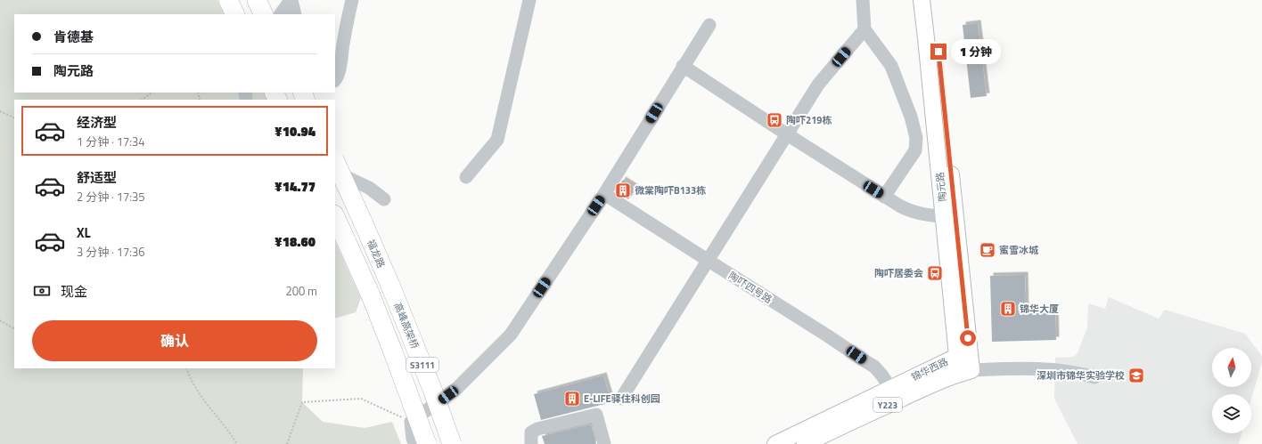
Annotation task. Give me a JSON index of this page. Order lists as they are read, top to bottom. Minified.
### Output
{"streets":{"highway":["福龙路","高峰高架桥","S3111"],"main road":["陶元路","锦华西路","Y223"],"street":["陶吓四号路"]},"crossings":[["陶元路","锦华西路"],["福龙路","高峰高架桥"],["陶吓四号路","锦华西路"]],"places":{"bus stop":["陶吓219栋","陶吓居委会"],"building":["微棠陶吓B133栋","锦华大厦","E-LIFE驿住科创园"],"cafe":["蜜雪冰城"],"school or university":["深圳市锦华实验学校"]},"north":"top","page":{"banner":["肯德基","陶元路"],"bubble":"1 分钟","list":[{"name":"经济型","note":"1 分钟 · 17:34","value":"¥10.94"},{"name":"舒适型","note":"2 分钟 · 17:35","value":"¥14.77"},{"name":"XL","note":"3 分钟 · 17:36","value":"¥18.60"}],"pay":["现金","200 m"],"buttons":"确认"}}
